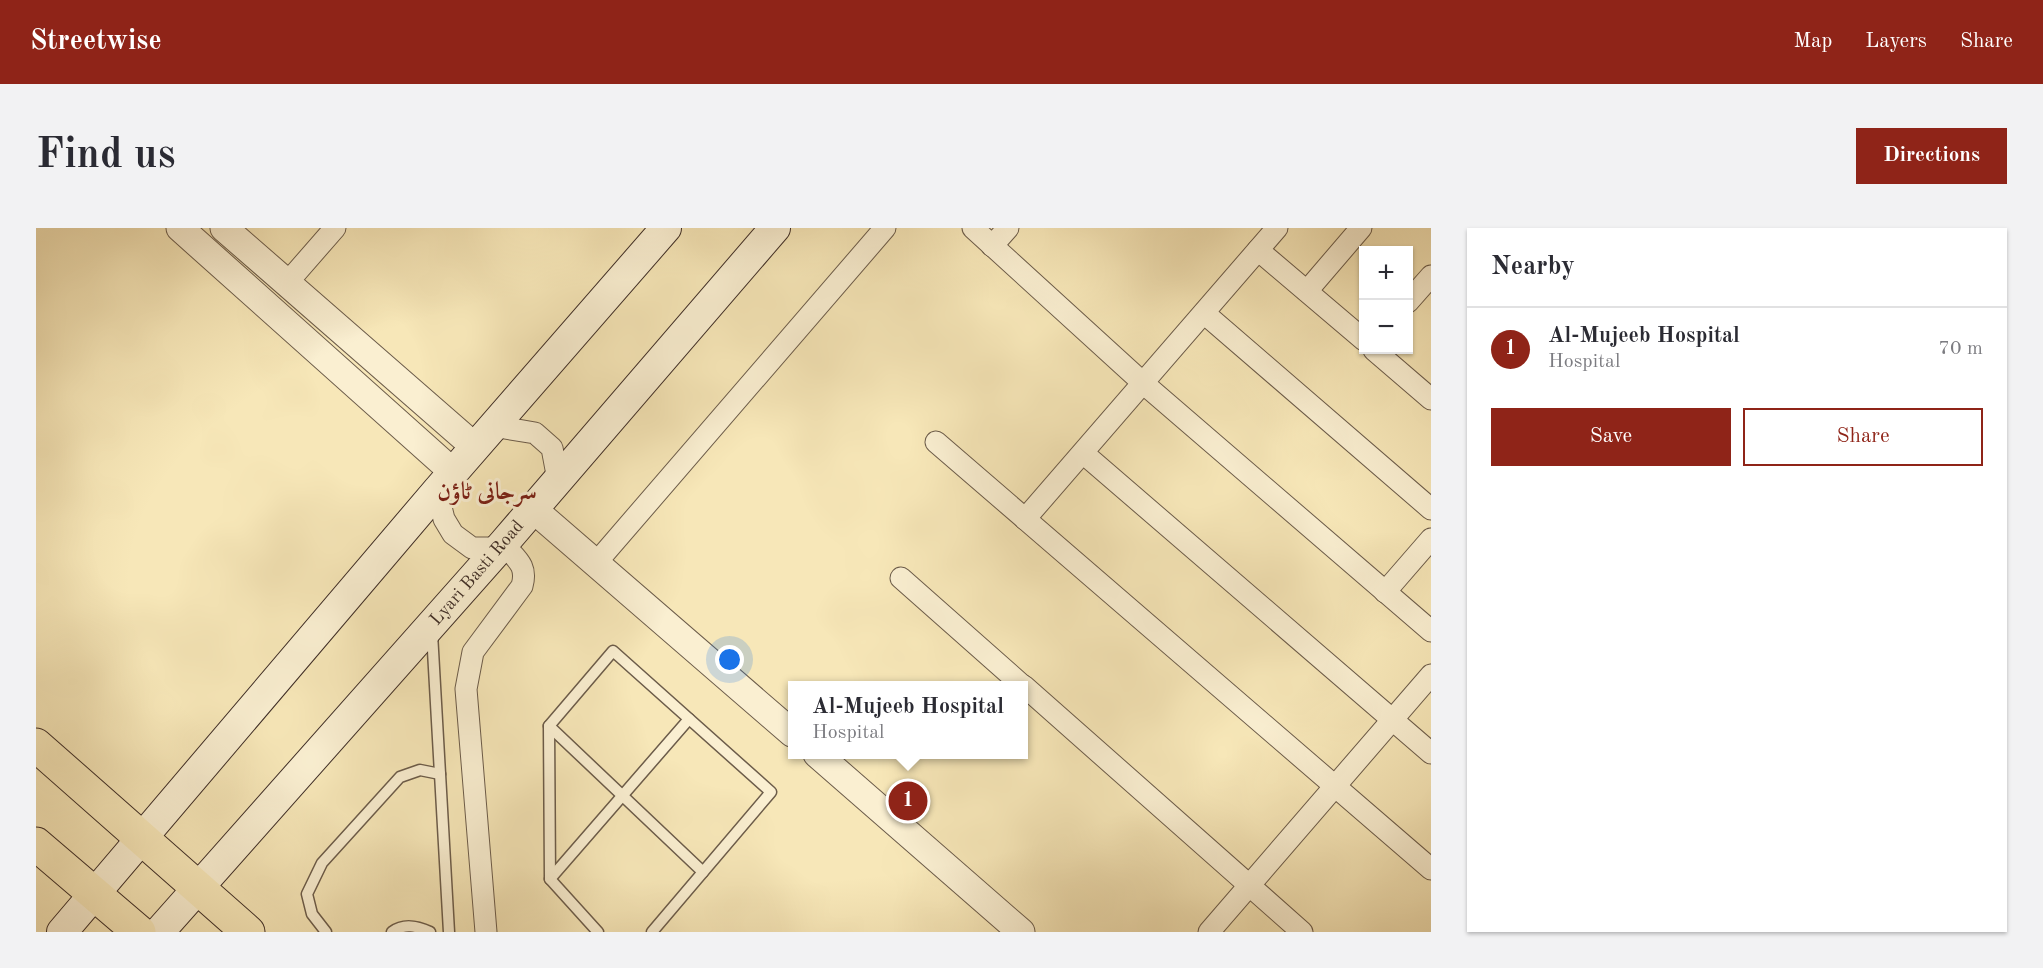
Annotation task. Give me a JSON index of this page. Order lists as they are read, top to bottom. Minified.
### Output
{"streets":{"main road":["Lyari Basti Road"]},"districts":["سرجانی ٹاؤن"],"page":{"header":"Streetwise","nav":["Map","Layers","Share"],"buttons":["Directions",["Save","Share"]],"title":"Find us","heading":"Nearby","map_buttons":["+","−"],"list":[{"mark":"1","name":"Al-Mujeeb Hospital","note":"Hospital","value":"70 m"}],"popup":["Al-Mujeeb Hospital","Hospital"],"pins":"1"}}
